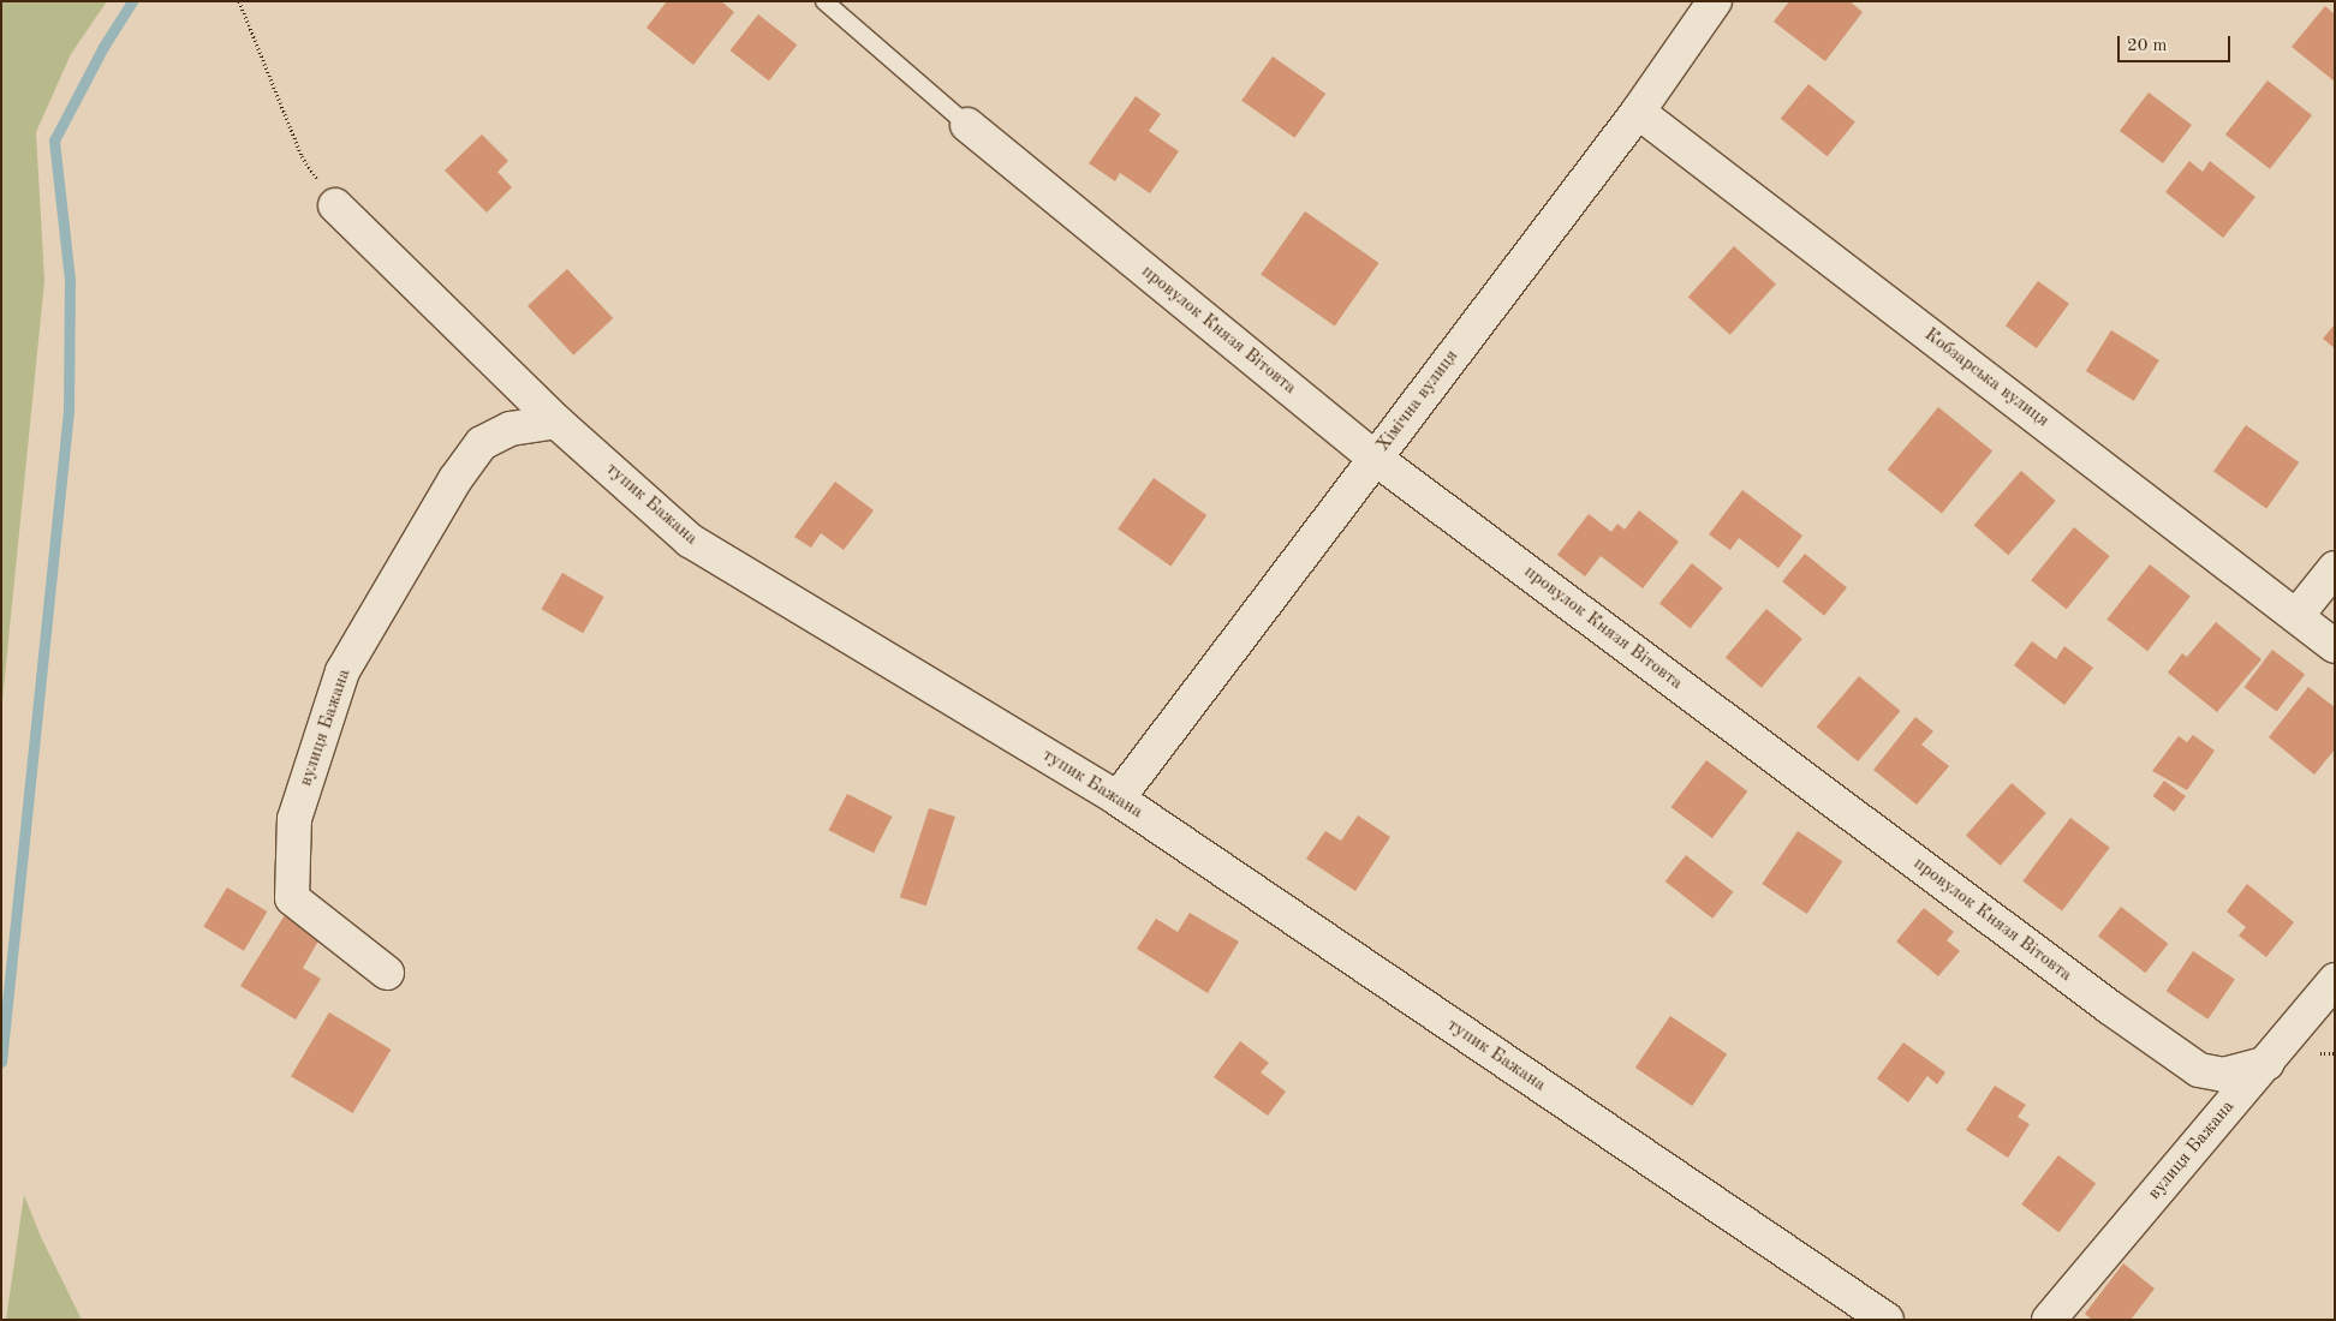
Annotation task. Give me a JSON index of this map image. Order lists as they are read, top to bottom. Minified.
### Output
{"streets":{"street":["провулок Князя Вітовта","Кобзарська вулиця","Хімічна вулиця","тупик Бажана","вулиця Бажана"]},"crossings":[["провулок Князя Вітовта","Хімічна вулиця"],["провулок Князя Вітовта","вулиця Бажана"],["Кобзарська вулиця","Хімічна вулиця"],["Хімічна вулиця","тупик Бажана"],["тупик Бажана","вулиця Бажана"]],"scale_bar":"20 m"}
